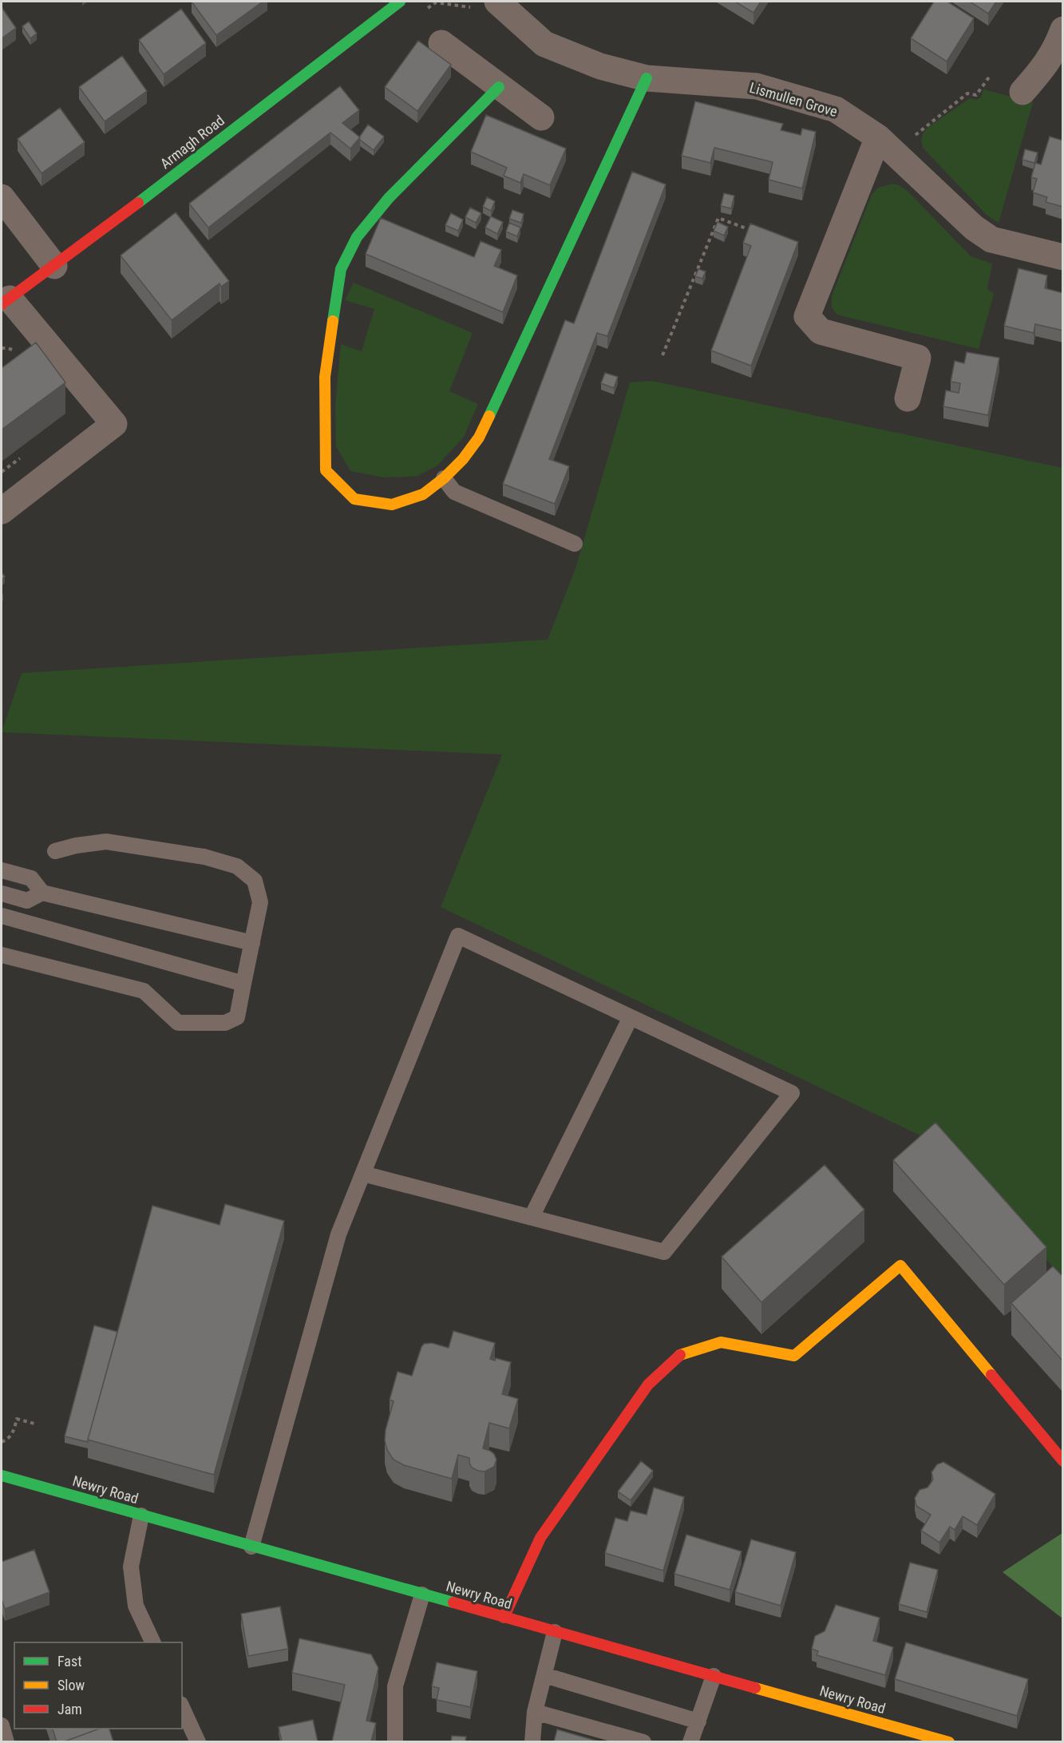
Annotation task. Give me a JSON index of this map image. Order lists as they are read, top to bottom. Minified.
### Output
{"streets":{"street":["Lismullen Grove","Armagh Road","Newry Road"]},"legend":["Fast","Slow","Jam"]}
